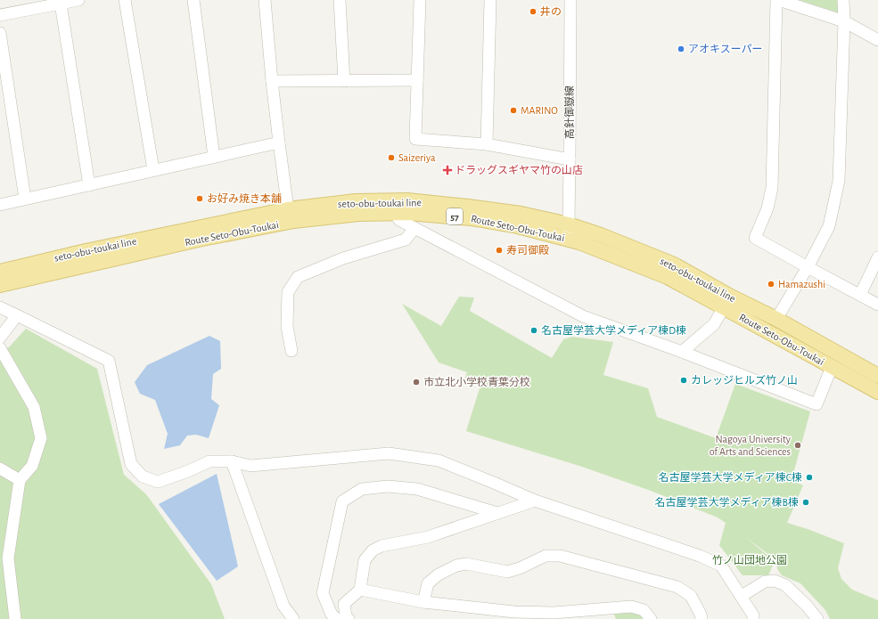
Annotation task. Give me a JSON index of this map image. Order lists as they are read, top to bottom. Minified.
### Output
{"streets":{"main road":["seto-obu-toukai line","57","Route Seto-Obu-Toukai"],"street":["高針御嶽線"]},"crossings":[["高針御嶽線","seto-obu-toukai line"],["高針御嶽線","Route Seto-Obu-Toukai"]],"parks":["竹ノ山団地公園"],"places":{"other":["井の","アオキスーパー","MARINO","Saizeriya","お好み焼き本舗","寿司御殿","Hamazushi","名古屋学芸大学メディア棟D棟","カレッジヒルズ竹ノ山","市立北小学校青葉分校","Nagoya University of Arts and Sciences","名古屋学芸大学メディア棟C棟","名古屋学芸大学メディア棟B棟"],"health":["ドラッグスギヤマ竹の山店"]}}
